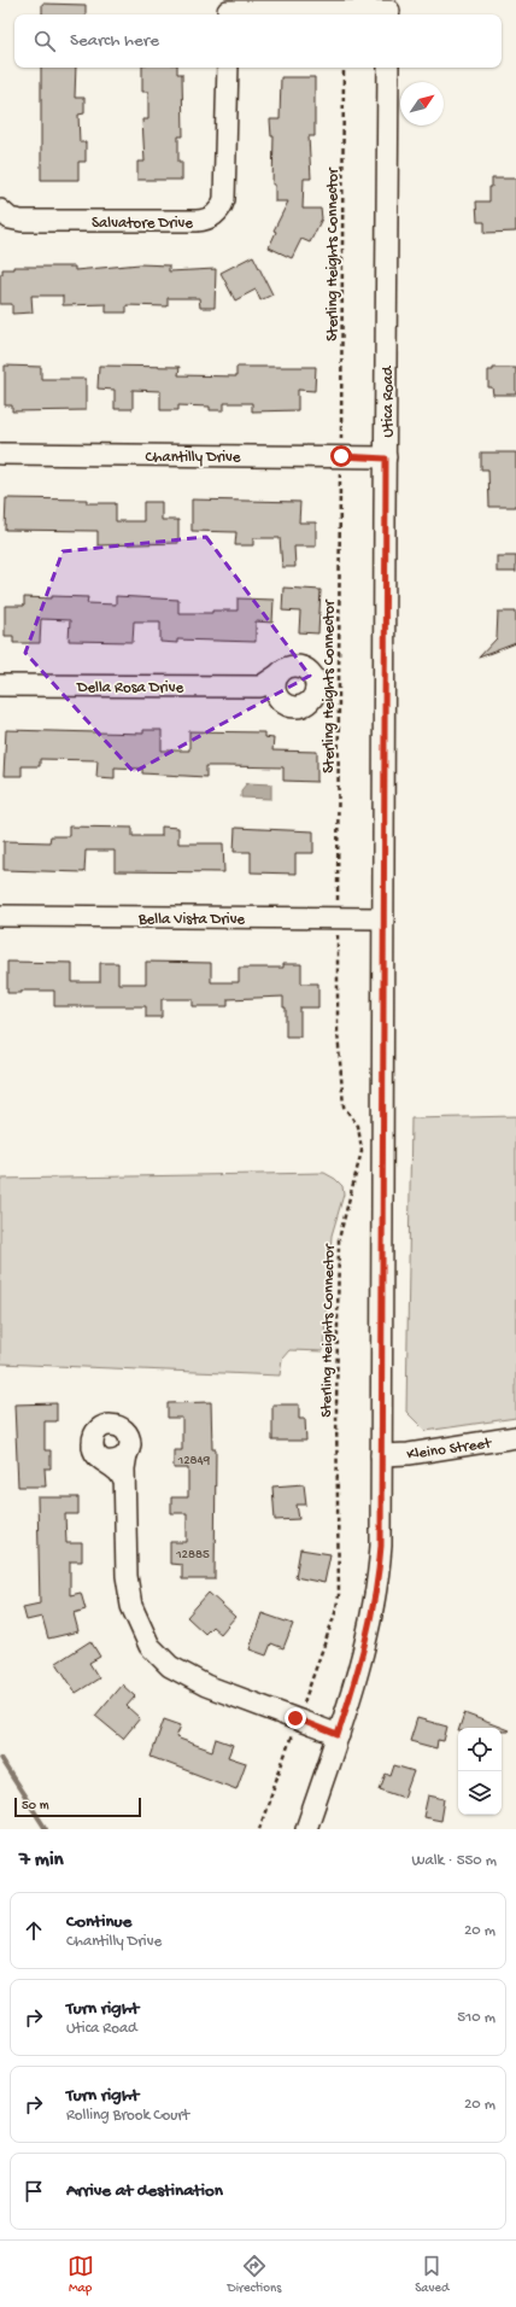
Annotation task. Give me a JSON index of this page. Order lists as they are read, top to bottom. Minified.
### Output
{"streets":{"street":["Salvatore Drive","Utica Road","Chantilly Drive","Della Rosa Drive","Bella Vista Drive","Kleino Street"],"path":["Sterling Heights Connector"]},"crossings":[["Utica Road","Chantilly Drive"],["Utica Road","Bella Vista Drive"],["Utica Road","Kleino Street"]],"house_numbers":["12849","12885"],"scale_bar":"50 m","north":"top right","page":{"search":"Search here","scale":"50 m","heading":["7 min","Walk · 550 m"],"list":[["Continue","Chantilly Drive","20 m"],["Turn right","Utica Road","510 m"],["Turn right","Rolling Brook Court","20 m"],"Arrive at destination"],"nav":["Map","Directions","Saved"]}}
